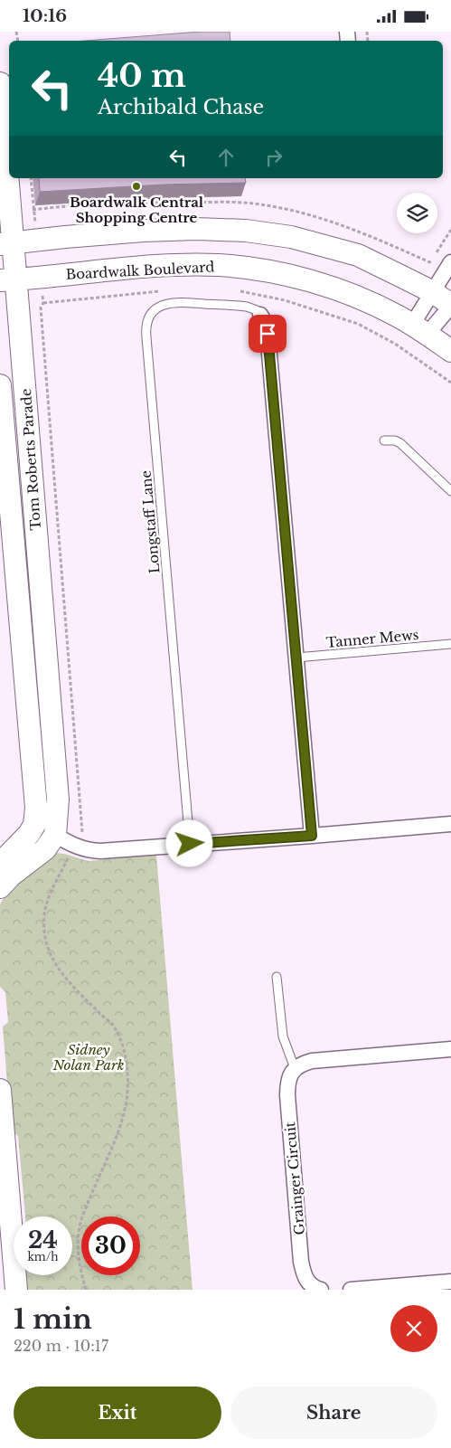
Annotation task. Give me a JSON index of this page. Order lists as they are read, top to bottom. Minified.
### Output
{"streets":{"street":["Boardwalk Boulevard","Tom Roberts Parade","Grainger Circuit"],"lane":["Longstaff Lane","Tanner Mews"]},"crossings":[["Boardwalk Boulevard","Tom Roberts Parade"]],"parks":["Sidney Nolan Park"],"places":["Boardwalk Central Shopping Centre"],"page":{"status":"10:16","turn":["40 m","Archibald Chase"],"speed":"24 km/h","limit":"30","heading":["1 min","220 m · 10:17"],"buttons":["Exit","Share"]}}
